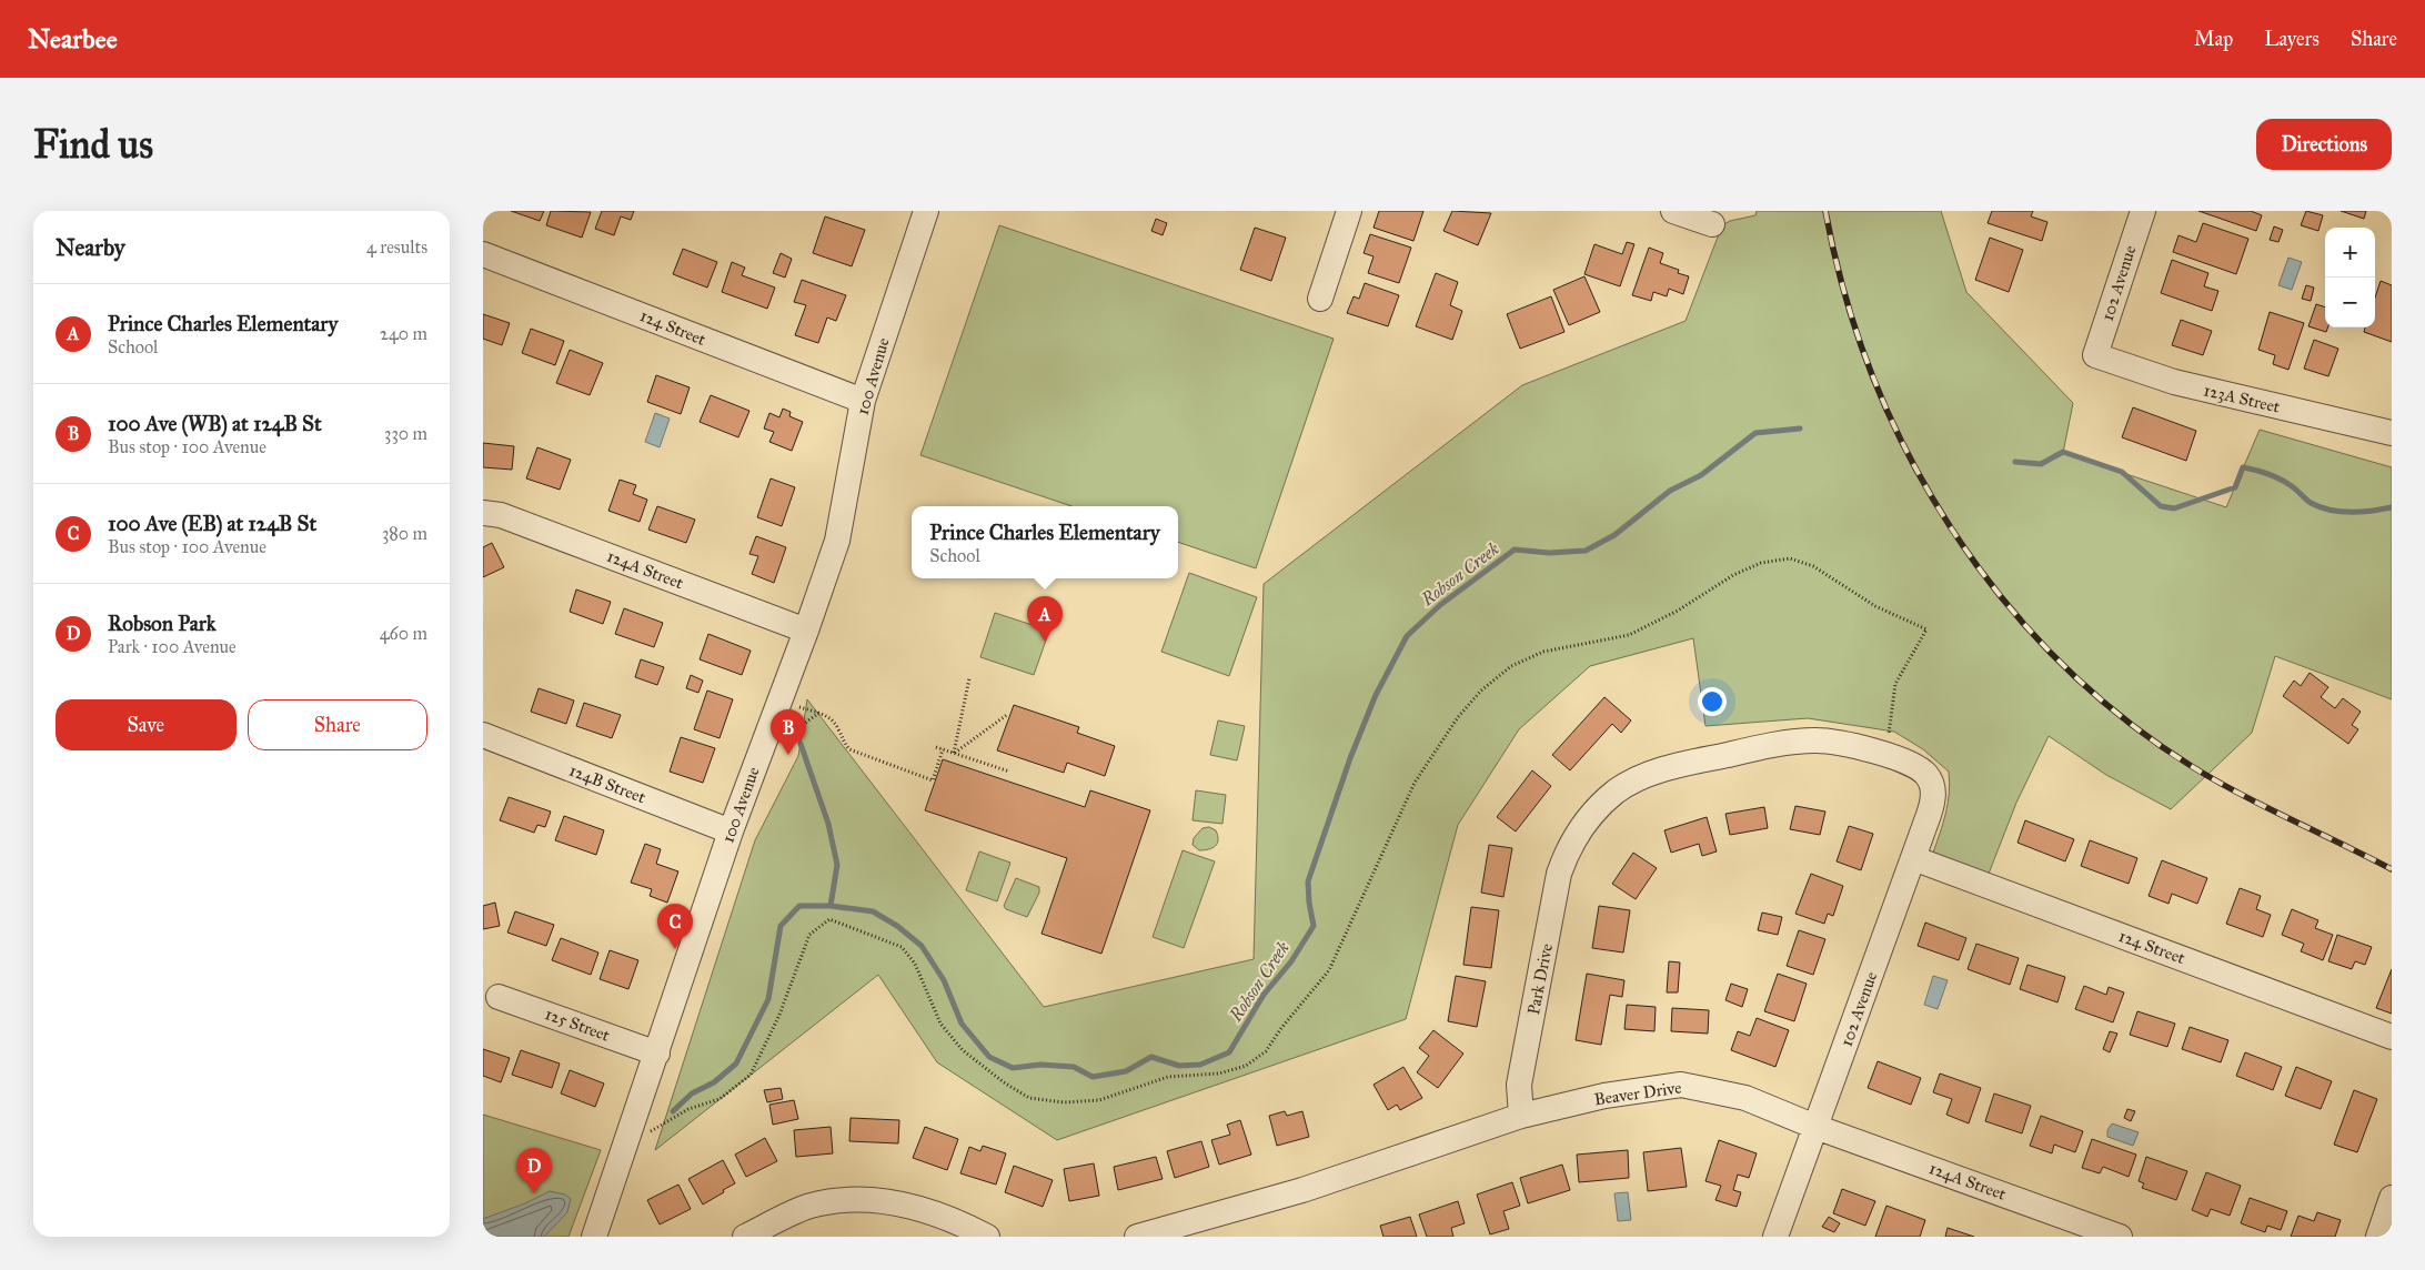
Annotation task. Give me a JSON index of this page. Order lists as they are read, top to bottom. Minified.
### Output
{"streets":{"street":["102 Avenue","124 Street","100 Avenue","123A Street","124A Street","124B Street","Park Drive","125 Street","Beaver Drive"]},"crossings":[["102 Avenue","124 Street"],["102 Avenue","123A Street"],["102 Avenue","124A Street"],["102 Avenue","Park Drive"],["102 Avenue","Beaver Drive"],["124 Street","100 Avenue"],["100 Avenue","124A Street"],["100 Avenue","124B Street"],["100 Avenue","125 Street"],["124A Street","Beaver Drive"],["Park Drive","Beaver Drive"]],"water":["Robson Creek"],"page":{"header":"Nearbee","nav":["Map","Layers","Share"],"buttons":["Directions",["Save","Share"]],"title":"Find us","heading":["Nearby","4 results"],"map_buttons":["+","−"],"list":[{"mark":"A","name":"Prince Charles Elementary","note":"School","value":"240 m"},{"mark":"B","name":"100 Ave (WB) at 124B St","note":"Bus stop · 100 Avenue","value":"330 m"},{"mark":"C","name":"100 Ave (EB) at 124B St","note":"Bus stop · 100 Avenue","value":"380 m"},{"mark":"D","name":"Robson Park","note":"Park · 100 Avenue","value":"460 m"}],"popup":["Prince Charles Elementary","School"],"pins":["A","B","C","D"]}}
